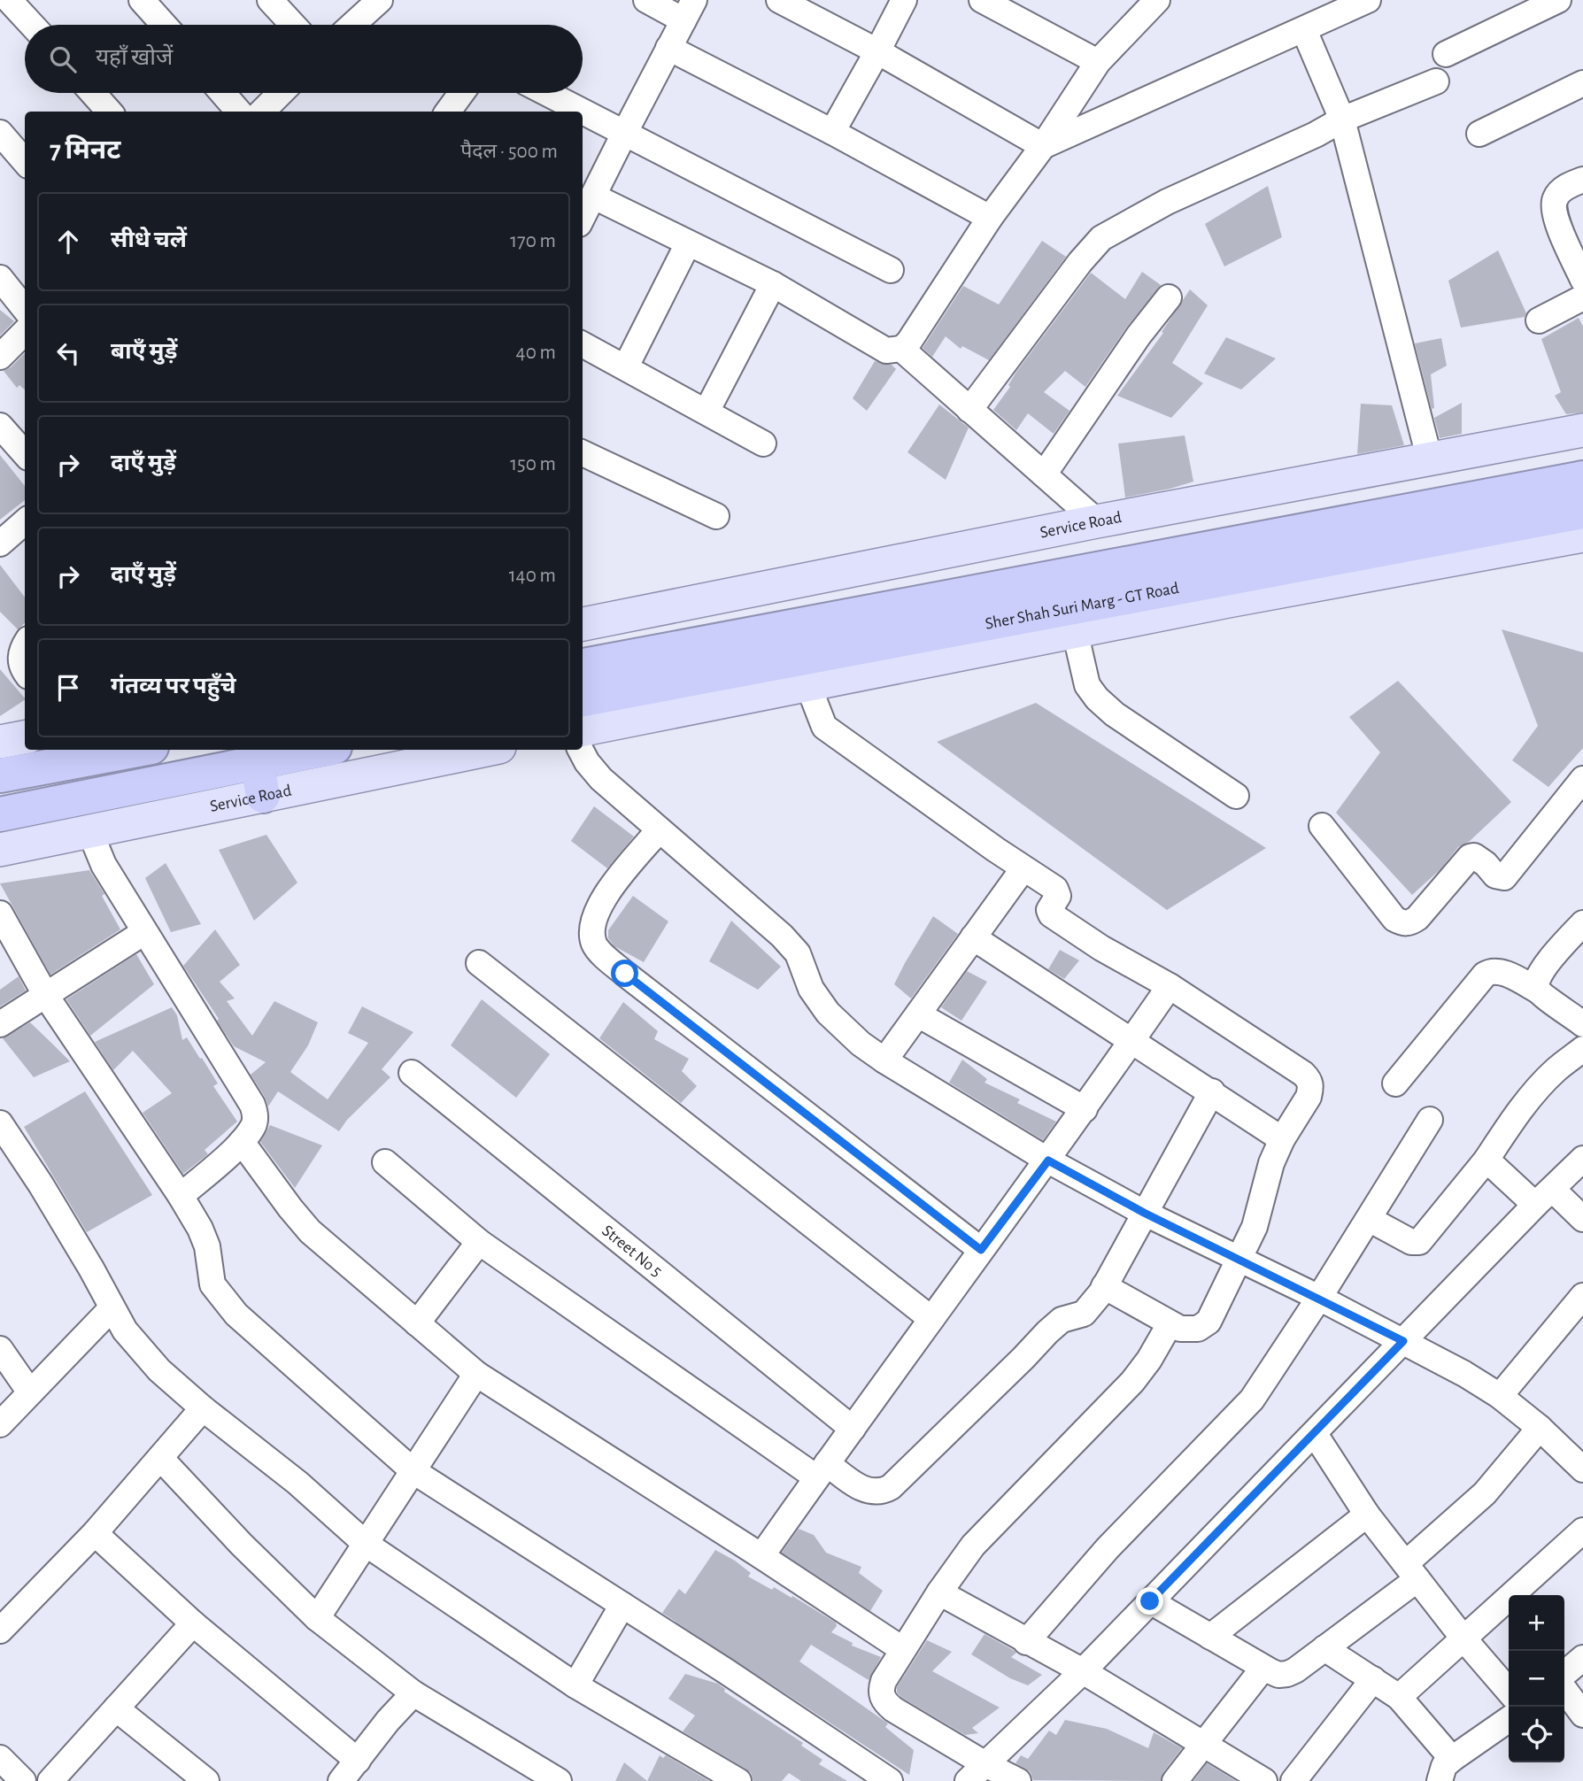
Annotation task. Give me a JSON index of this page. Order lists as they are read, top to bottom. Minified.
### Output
{"streets":{"highway":["Sher Shah Suri Marg - GT Road"],"main road":["Service Road"],"street":["Street No 5"]},"page":{"search":"यहाँ खोजें","heading":["7 मिनट","पैदल · 500 m"],"list":[["सीधे चलें","170 m"],["बाएँ मुड़ें","40 m"],["दाएँ मुड़ें","150 m"],["दाएँ मुड़ें","140 m"],"गंतव्य पर पहुँचे"],"map_buttons":["+","−"]}}
